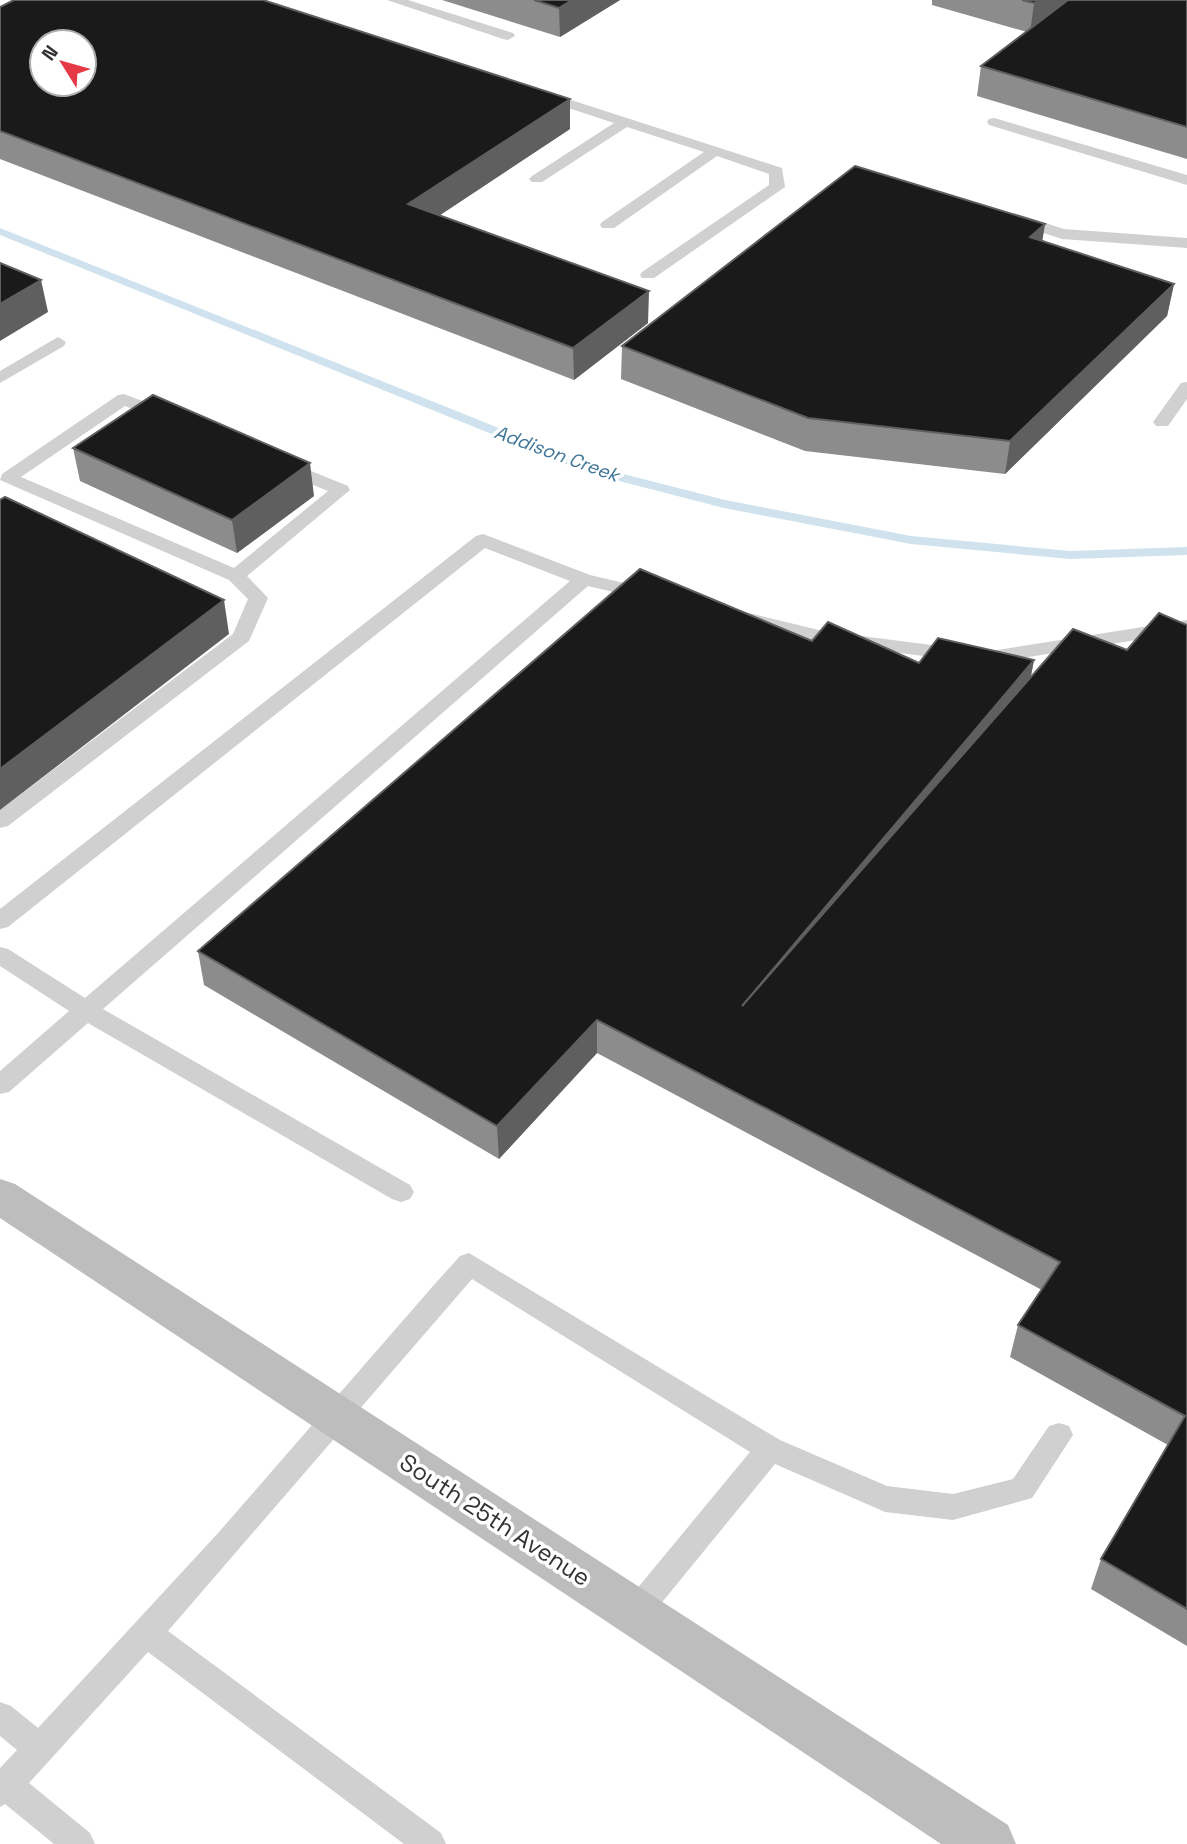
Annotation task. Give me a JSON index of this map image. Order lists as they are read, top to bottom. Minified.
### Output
{"streets":{"main road":["South 25th Avenue"]},"water":["Addison Creek"],"north":"top left"}
